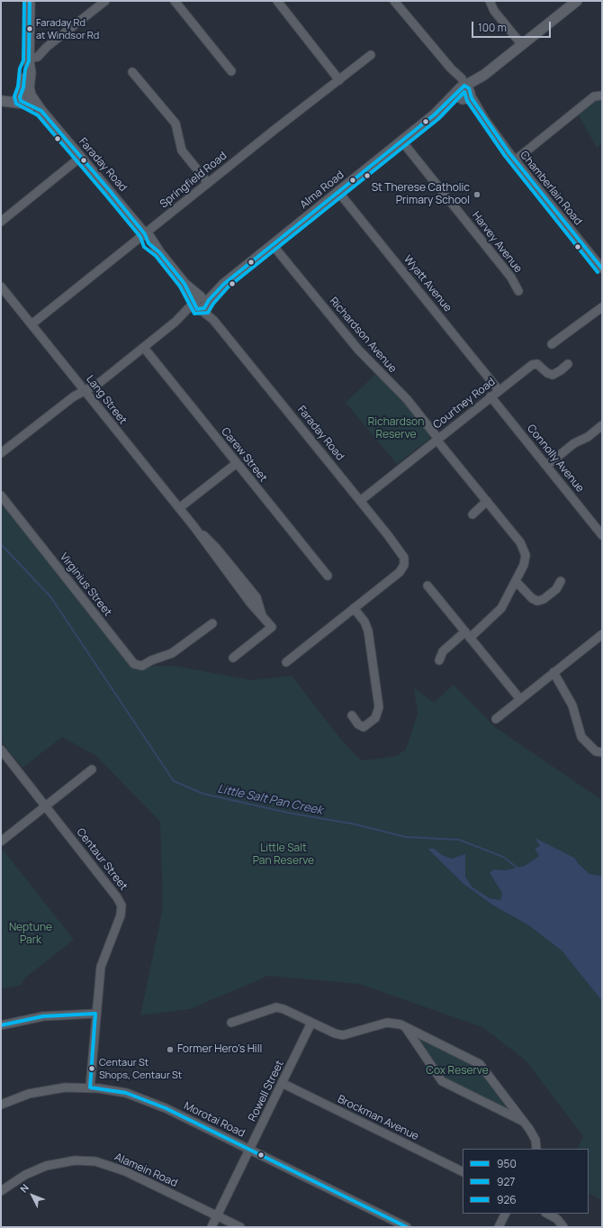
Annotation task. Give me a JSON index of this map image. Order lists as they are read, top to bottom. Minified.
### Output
{"streets":{"main road":["Faraday Road","Alma Road"],"street":["Springfield Road","Chamberlain Road","Harvey Avenue","Wyatt Avenue","Richardson Avenue","Lang Street","Courtney Road","Carew Street","Connolly Avenue","Virginius Street","Centaur Street","Rowell Street","Brockman Avenue","Morotai Road","Alamein Road"]},"crossings":[["Faraday Road","Springfield Road"],["Faraday Road","Alma Road"],["Faraday Road","Courtney Road"],["Springfield Road","Lang Street"],["Chamberlain Road","Alma Road"],["Alma Road","Harvey Avenue"],["Alma Road","Wyatt Avenue"],["Alma Road","Richardson Avenue"],["Alma Road","Lang Street"],["Alma Road","Carew Street"],["Wyatt Avenue","Courtney Road"],["Richardson Avenue","Courtney Road"],["Courtney Road","Connolly Avenue"],["Centaur Street","Morotai Road"],["Rowell Street","Brockman Avenue"],["Rowell Street","Morotai Road"],["Rowell Street","Alamein Road"]],"water":["Little Salt Pan Creek"],"parks":["Richardson Reserve","Little Salt Pan Reserve","Neptune Park","Cox Reserve"],"places":["Faraday Rd at Windsor Rd","St Therese Catholic Primary School","Former Hero's Hill","Centaur St Shops, Centaur St"],"lines":["transit line 950","transit line 927","transit line 926"],"legend":["950","927","926"],"scale_bar":"100 m","north":"top left"}
